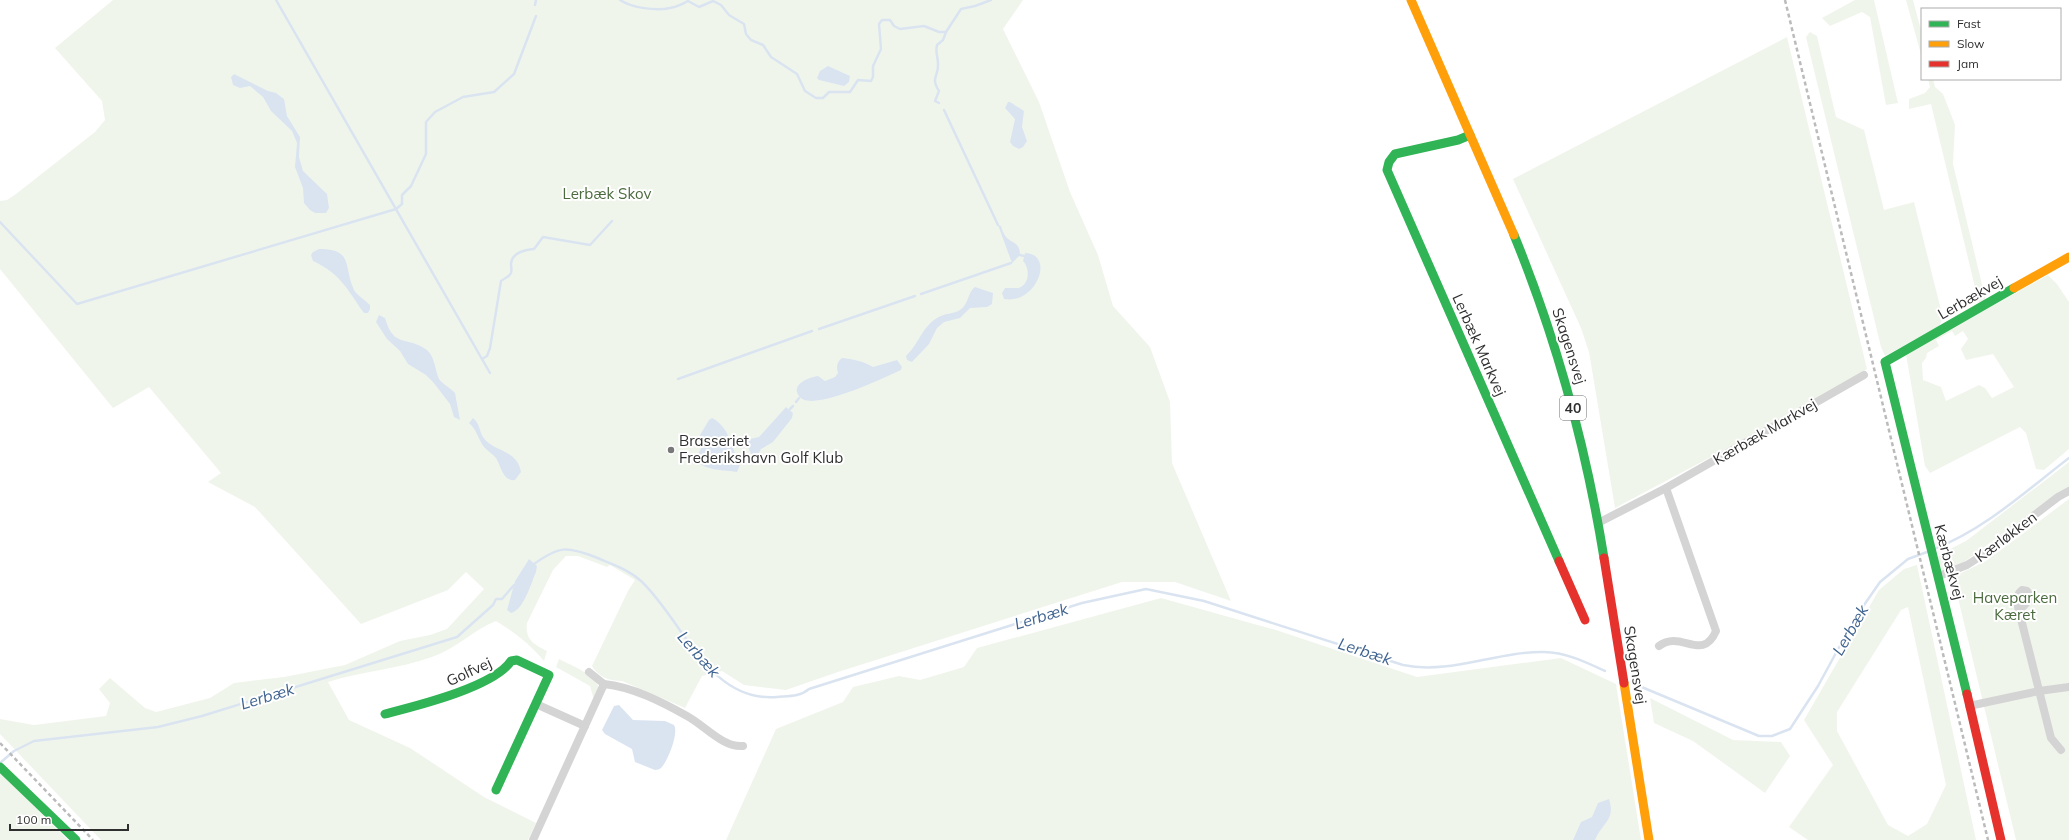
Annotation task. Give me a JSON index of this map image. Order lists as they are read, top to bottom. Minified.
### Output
{"streets":{"street":["Lerbækvej","Lerbæk Markvej","Skagensvej","40","Kærbæk Markvej","Kærløkken","Kærbækvej","Golfvej"]},"crossings":[["Lerbækvej","Kærbækvej"],["Lerbæk Markvej","Skagensvej"],["Skagensvej","Kærbæk Markvej"],["Kærløkken","Kærbækvej"]],"water":["Lerbæk"],"parks":["Lerbæk Skov","Haveparken Kæret"],"places":["Brasseriet Frederikshavn Golf Klub"],"legend":["Fast","Slow","Jam"],"scale_bar":"100 m"}
